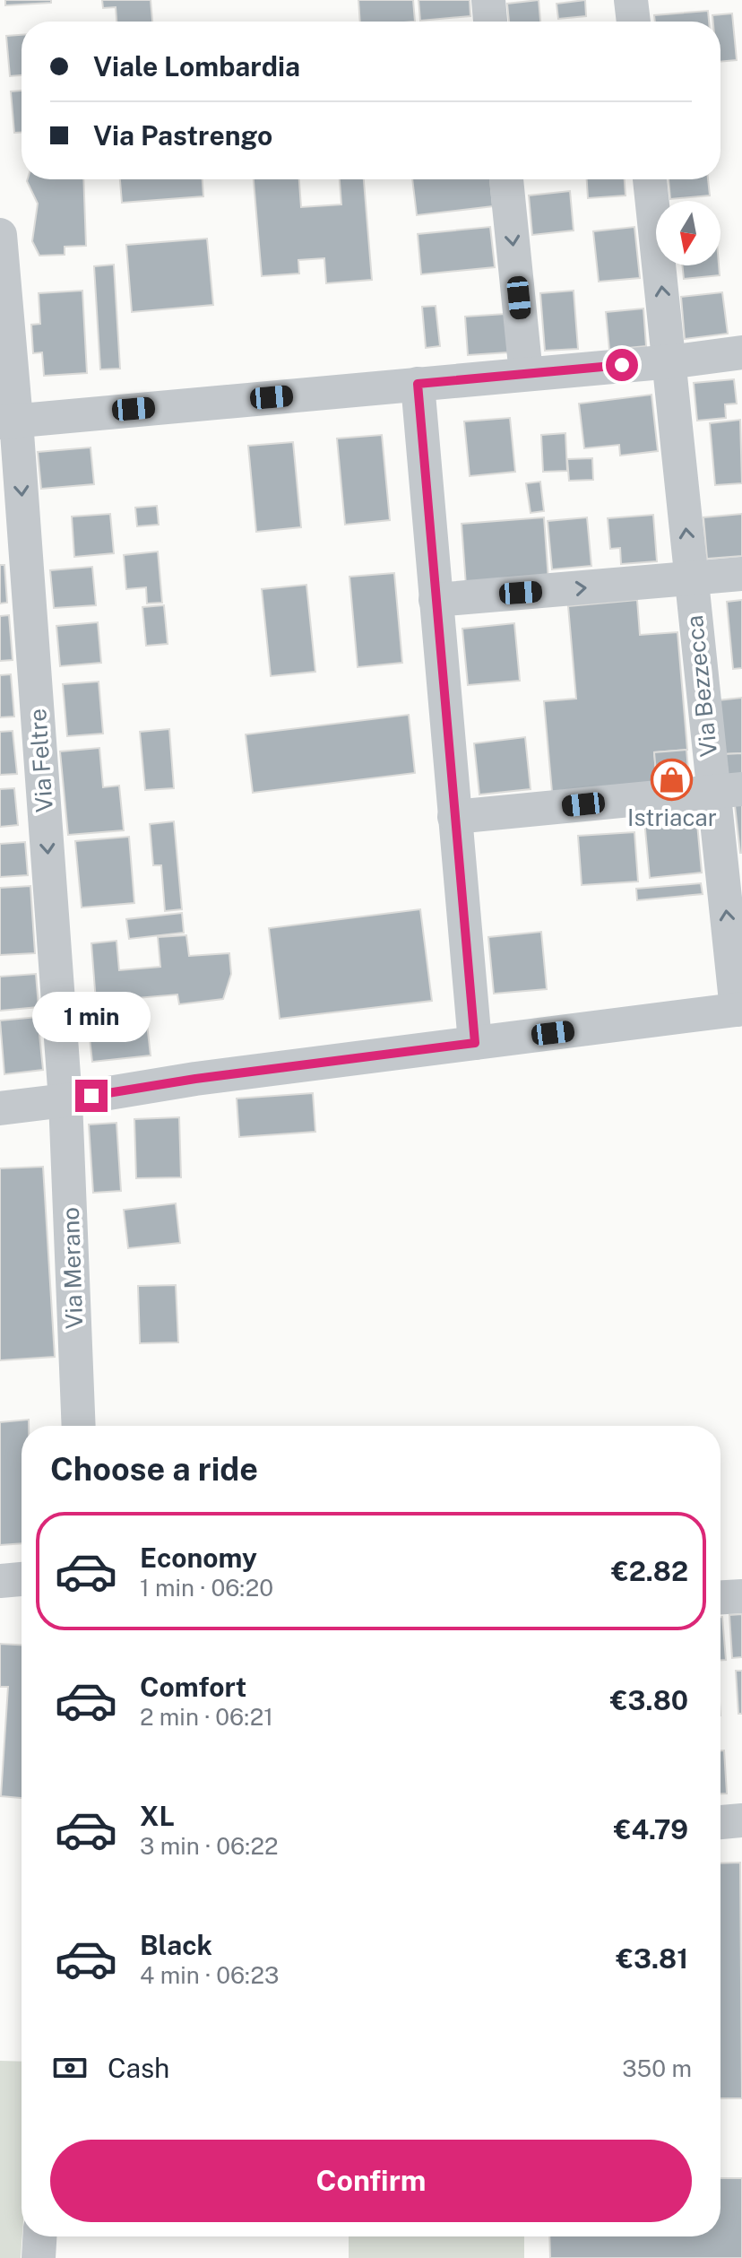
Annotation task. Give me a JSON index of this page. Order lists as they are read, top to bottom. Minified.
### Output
{"streets":{"street":["Via Bezzecca","Via Feltre","Via Merano"]},"crossings":[["Via Feltre","Via Merano"]],"one_way":["Via Feltre"],"places":{"shop":["Istriacar"]},"north":"bottom","page":{"banner":["Viale Lombardia","Via Pastrengo"],"bubble":"1 min","heading":"Choose a ride","list":[{"name":"Economy","note":"1 min · 06:20","value":"€2.82"},{"name":"Comfort","note":"2 min · 06:21","value":"€3.80"},{"name":"XL","note":"3 min · 06:22","value":"€4.79"},{"name":"Black","note":"4 min · 06:23","value":"€3.81"}],"pay":["Cash","350 m"],"buttons":"Confirm"}}
